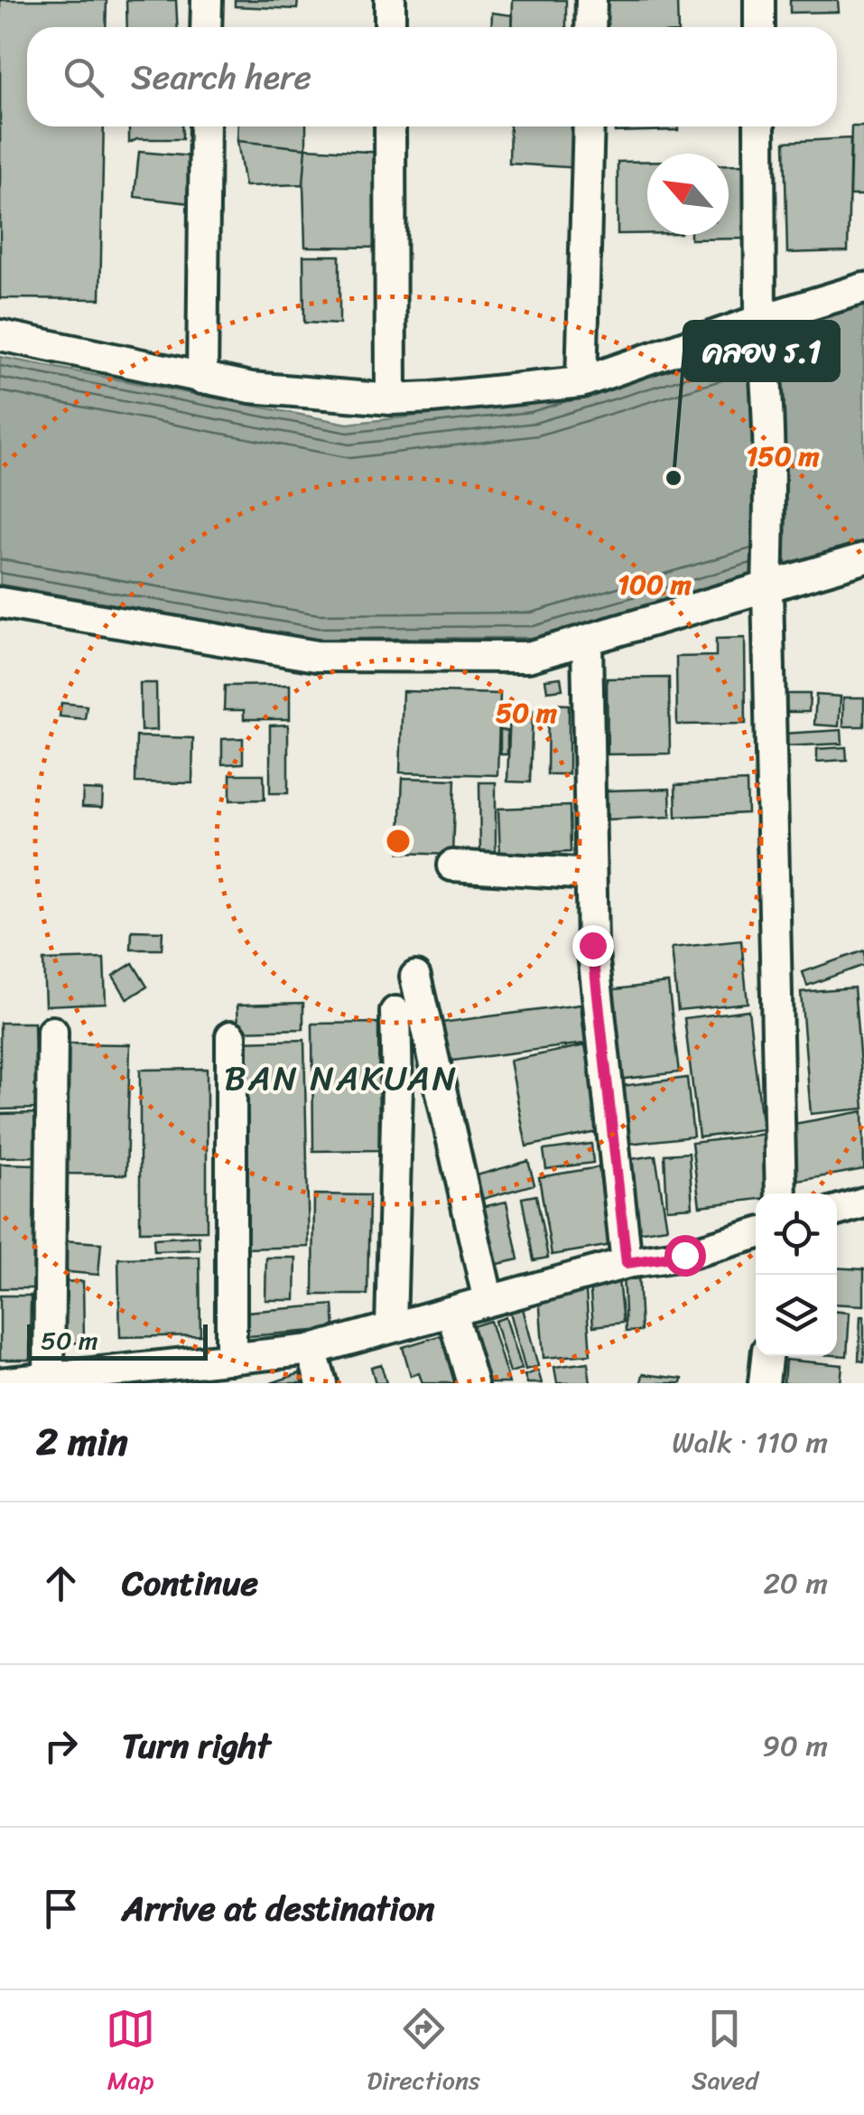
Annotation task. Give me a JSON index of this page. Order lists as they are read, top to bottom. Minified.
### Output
{"districts":["BAN NAKUAN"],"places":["คลอง ร.1"],"scale_bar":"50 m","north":"top left","page":{"search":"Search here","scale":"50 m","heading":["2 min","Walk · 110 m"],"list":[["Continue","20 m"],["Turn right","90 m"],"Arrive at destination"],"nav":["Map","Directions","Saved"]},"rings":["150 m","100 m","50 m"]}
